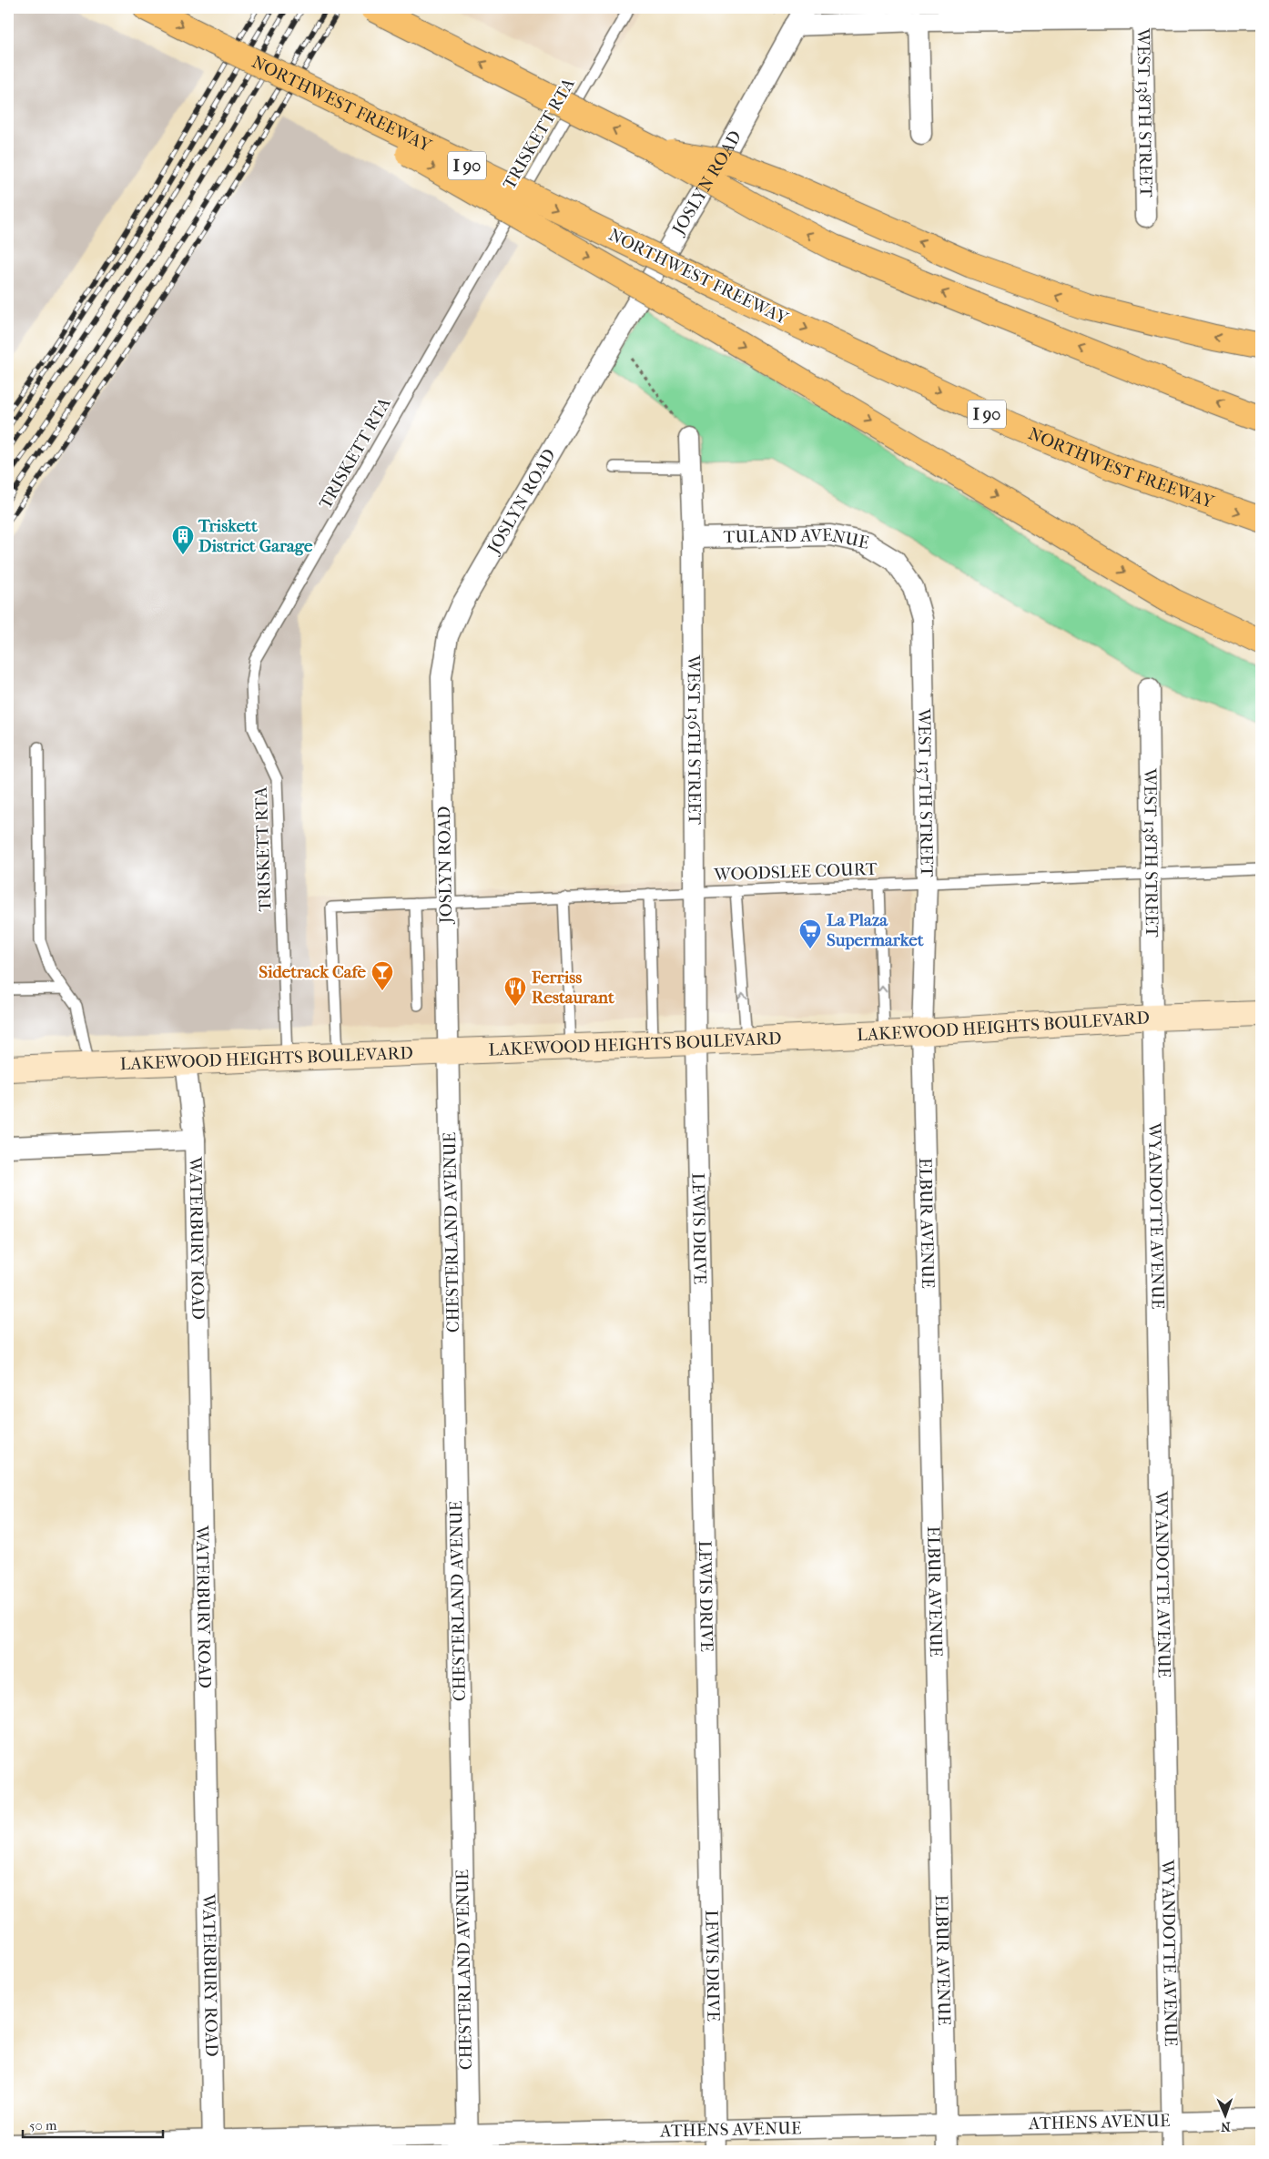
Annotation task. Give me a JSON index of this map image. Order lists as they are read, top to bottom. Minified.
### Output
{"streets":{"highway":["NORTHWEST FREEWAY","I 90"],"main road":["LAKEWOOD HEIGHTS BOULEVARD"],"street":["WEST 138TH STREET","JOSLYN ROAD","TULAND AVENUE","WEST 136TH STREET","WEST 137TH STREET","WYANDOTTE AVENUE","ELBUR AVENUE","LEWIS DRIVE","CHESTERLAND AVENUE","WATERBURY ROAD","ATHENS AVENUE"],"lane":["TRISKETT RTA","WOODSLEE COURT"]},"crossings":[["WEST 138TH STREET","WOODSLEE COURT"],["WEST 138TH STREET","LAKEWOOD HEIGHTS BOULEVARD"],["WEST 138TH STREET","WYANDOTTE AVENUE"],["TRISKETT RTA","LAKEWOOD HEIGHTS BOULEVARD"],["JOSLYN ROAD","WOODSLEE COURT"],["JOSLYN ROAD","LAKEWOOD HEIGHTS BOULEVARD"],["JOSLYN ROAD","CHESTERLAND AVENUE"],["TULAND AVENUE","WEST 136TH STREET"],["TULAND AVENUE","WEST 137TH STREET"],["WEST 136TH STREET","WOODSLEE COURT"],["WEST 136TH STREET","LAKEWOOD HEIGHTS BOULEVARD"],["WEST 136TH STREET","LEWIS DRIVE"],["WEST 137TH STREET","WOODSLEE COURT"],["WEST 137TH STREET","LAKEWOOD HEIGHTS BOULEVARD"],["WEST 137TH STREET","ELBUR AVENUE"],["WOODSLEE COURT","LAKEWOOD HEIGHTS BOULEVARD"],["LAKEWOOD HEIGHTS BOULEVARD","WYANDOTTE AVENUE"],["LAKEWOOD HEIGHTS BOULEVARD","ELBUR AVENUE"],["LAKEWOOD HEIGHTS BOULEVARD","LEWIS DRIVE"],["LAKEWOOD HEIGHTS BOULEVARD","CHESTERLAND AVENUE"],["LAKEWOOD HEIGHTS BOULEVARD","WATERBURY ROAD"],["WYANDOTTE AVENUE","ATHENS AVENUE"],["ELBUR AVENUE","ATHENS AVENUE"],["LEWIS DRIVE","ATHENS AVENUE"],["CHESTERLAND AVENUE","ATHENS AVENUE"],["WATERBURY ROAD","ATHENS AVENUE"]],"places":{"building":["Triskett District Garage"],"supermarket":["La Plaza Supermarket"],"bar":["Sidetrack Cafe"],"restaurant":["Ferriss Restaurant"]},"scale_bar":"50 m","north":"bottom"}
